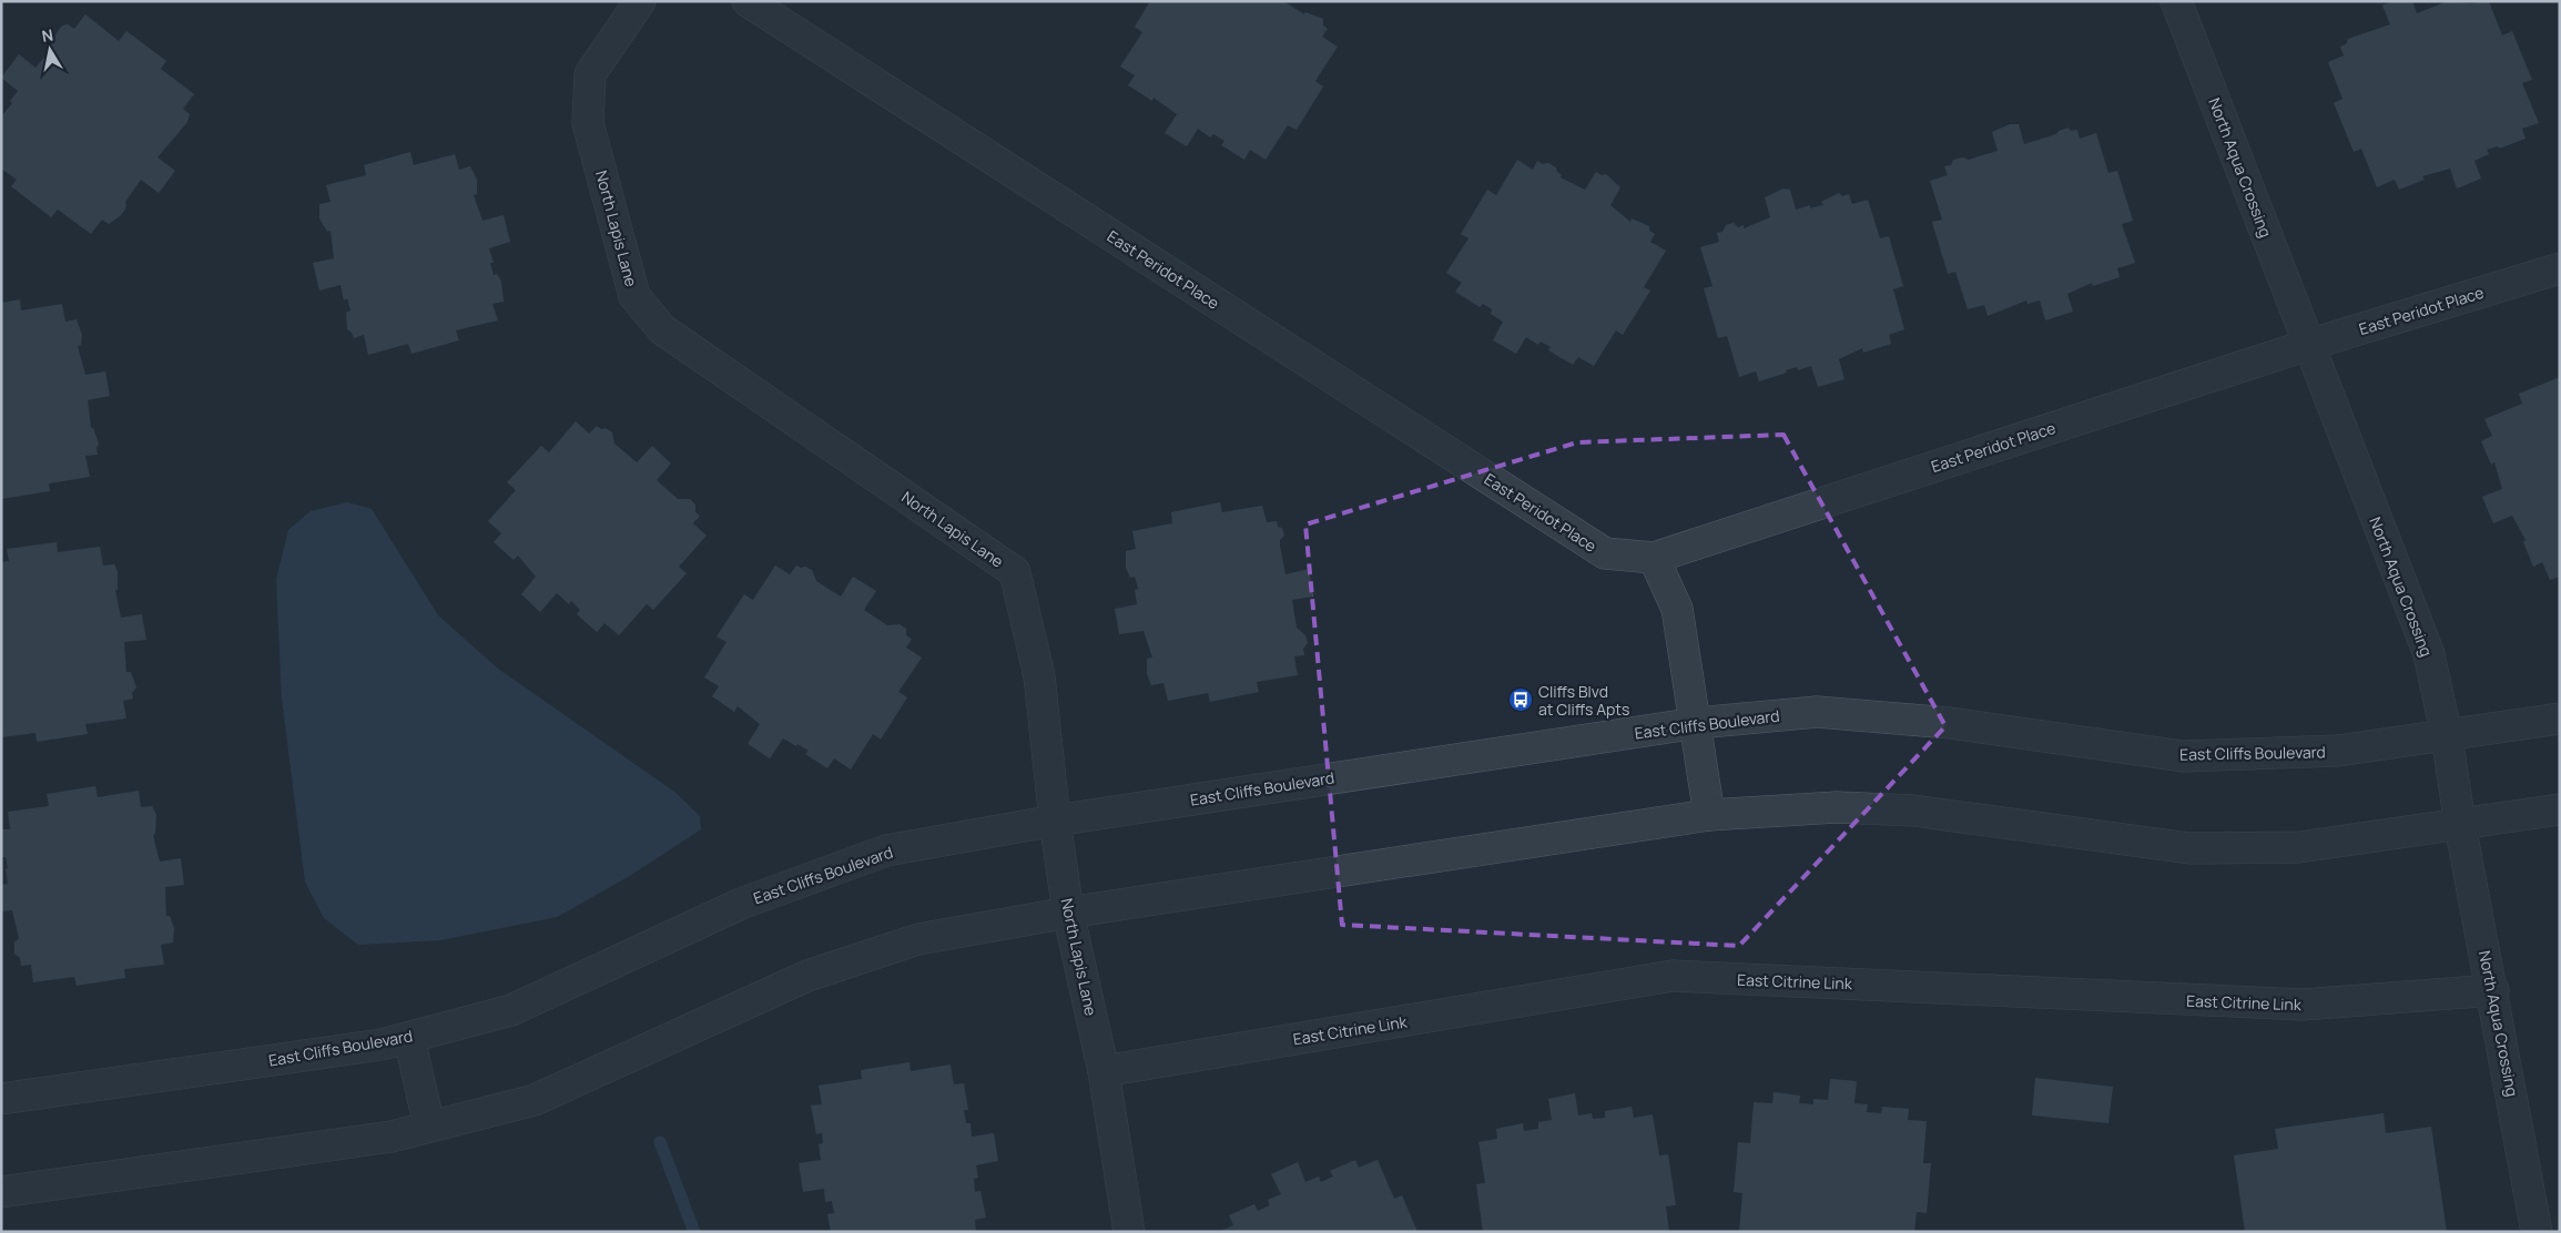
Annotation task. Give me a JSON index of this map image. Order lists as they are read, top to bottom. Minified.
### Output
{"streets":{"street":["North Aqua Crossing","North Lapis Lane","East Peridot Place","East Cliffs Boulevard","East Citrine Link"]},"crossings":[["North Aqua Crossing","East Peridot Place"],["North Aqua Crossing","East Cliffs Boulevard"],["North Aqua Crossing","East Citrine Link"],["North Lapis Lane","East Cliffs Boulevard"],["North Lapis Lane","East Citrine Link"]],"places":{"bus stop":["Cliffs Blvd at Cliffs Apts"]},"north":"top"}
